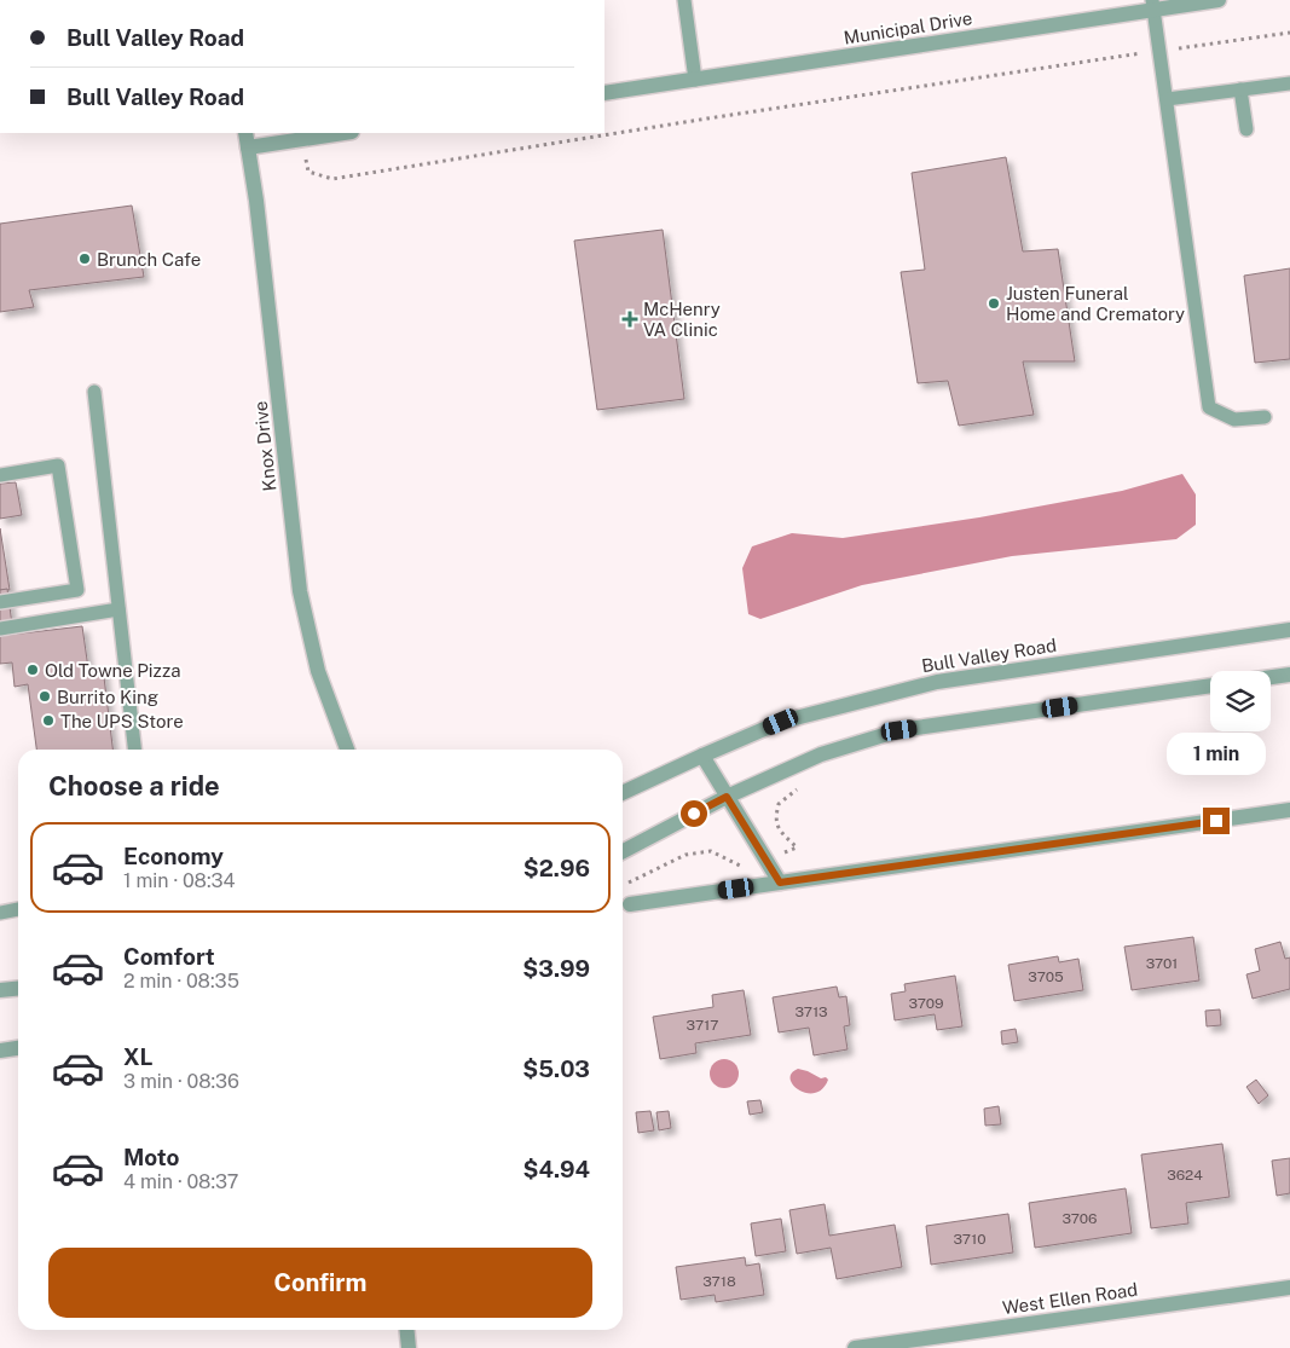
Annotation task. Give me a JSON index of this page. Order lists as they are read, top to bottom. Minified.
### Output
{"streets":{"street":["Municipal Drive","Knox Drive","Bull Valley Road","West Ellen Road"]},"places":{"other":["Brunch Cafe","Justen Funeral Home and Crematory","Old Towne Pizza","Burrito King","The UPS Store"],"health":["McHenry VA Clinic"]},"house_numbers":["3701","3705","3709","3713","3717","3624","3706","3710","3718"],"page":{"banner":["Bull Valley Road","Bull Valley Road"],"bubble":"1 min","heading":"Choose a ride","list":[{"name":"Economy","note":"1 min · 08:34","value":"$2.96"},{"name":"Comfort","note":"2 min · 08:35","value":"$3.99"},{"name":"XL","note":"3 min · 08:36","value":"$5.03"},{"name":"Moto","note":"4 min · 08:37","value":"$4.94"}],"buttons":"Confirm"}}
